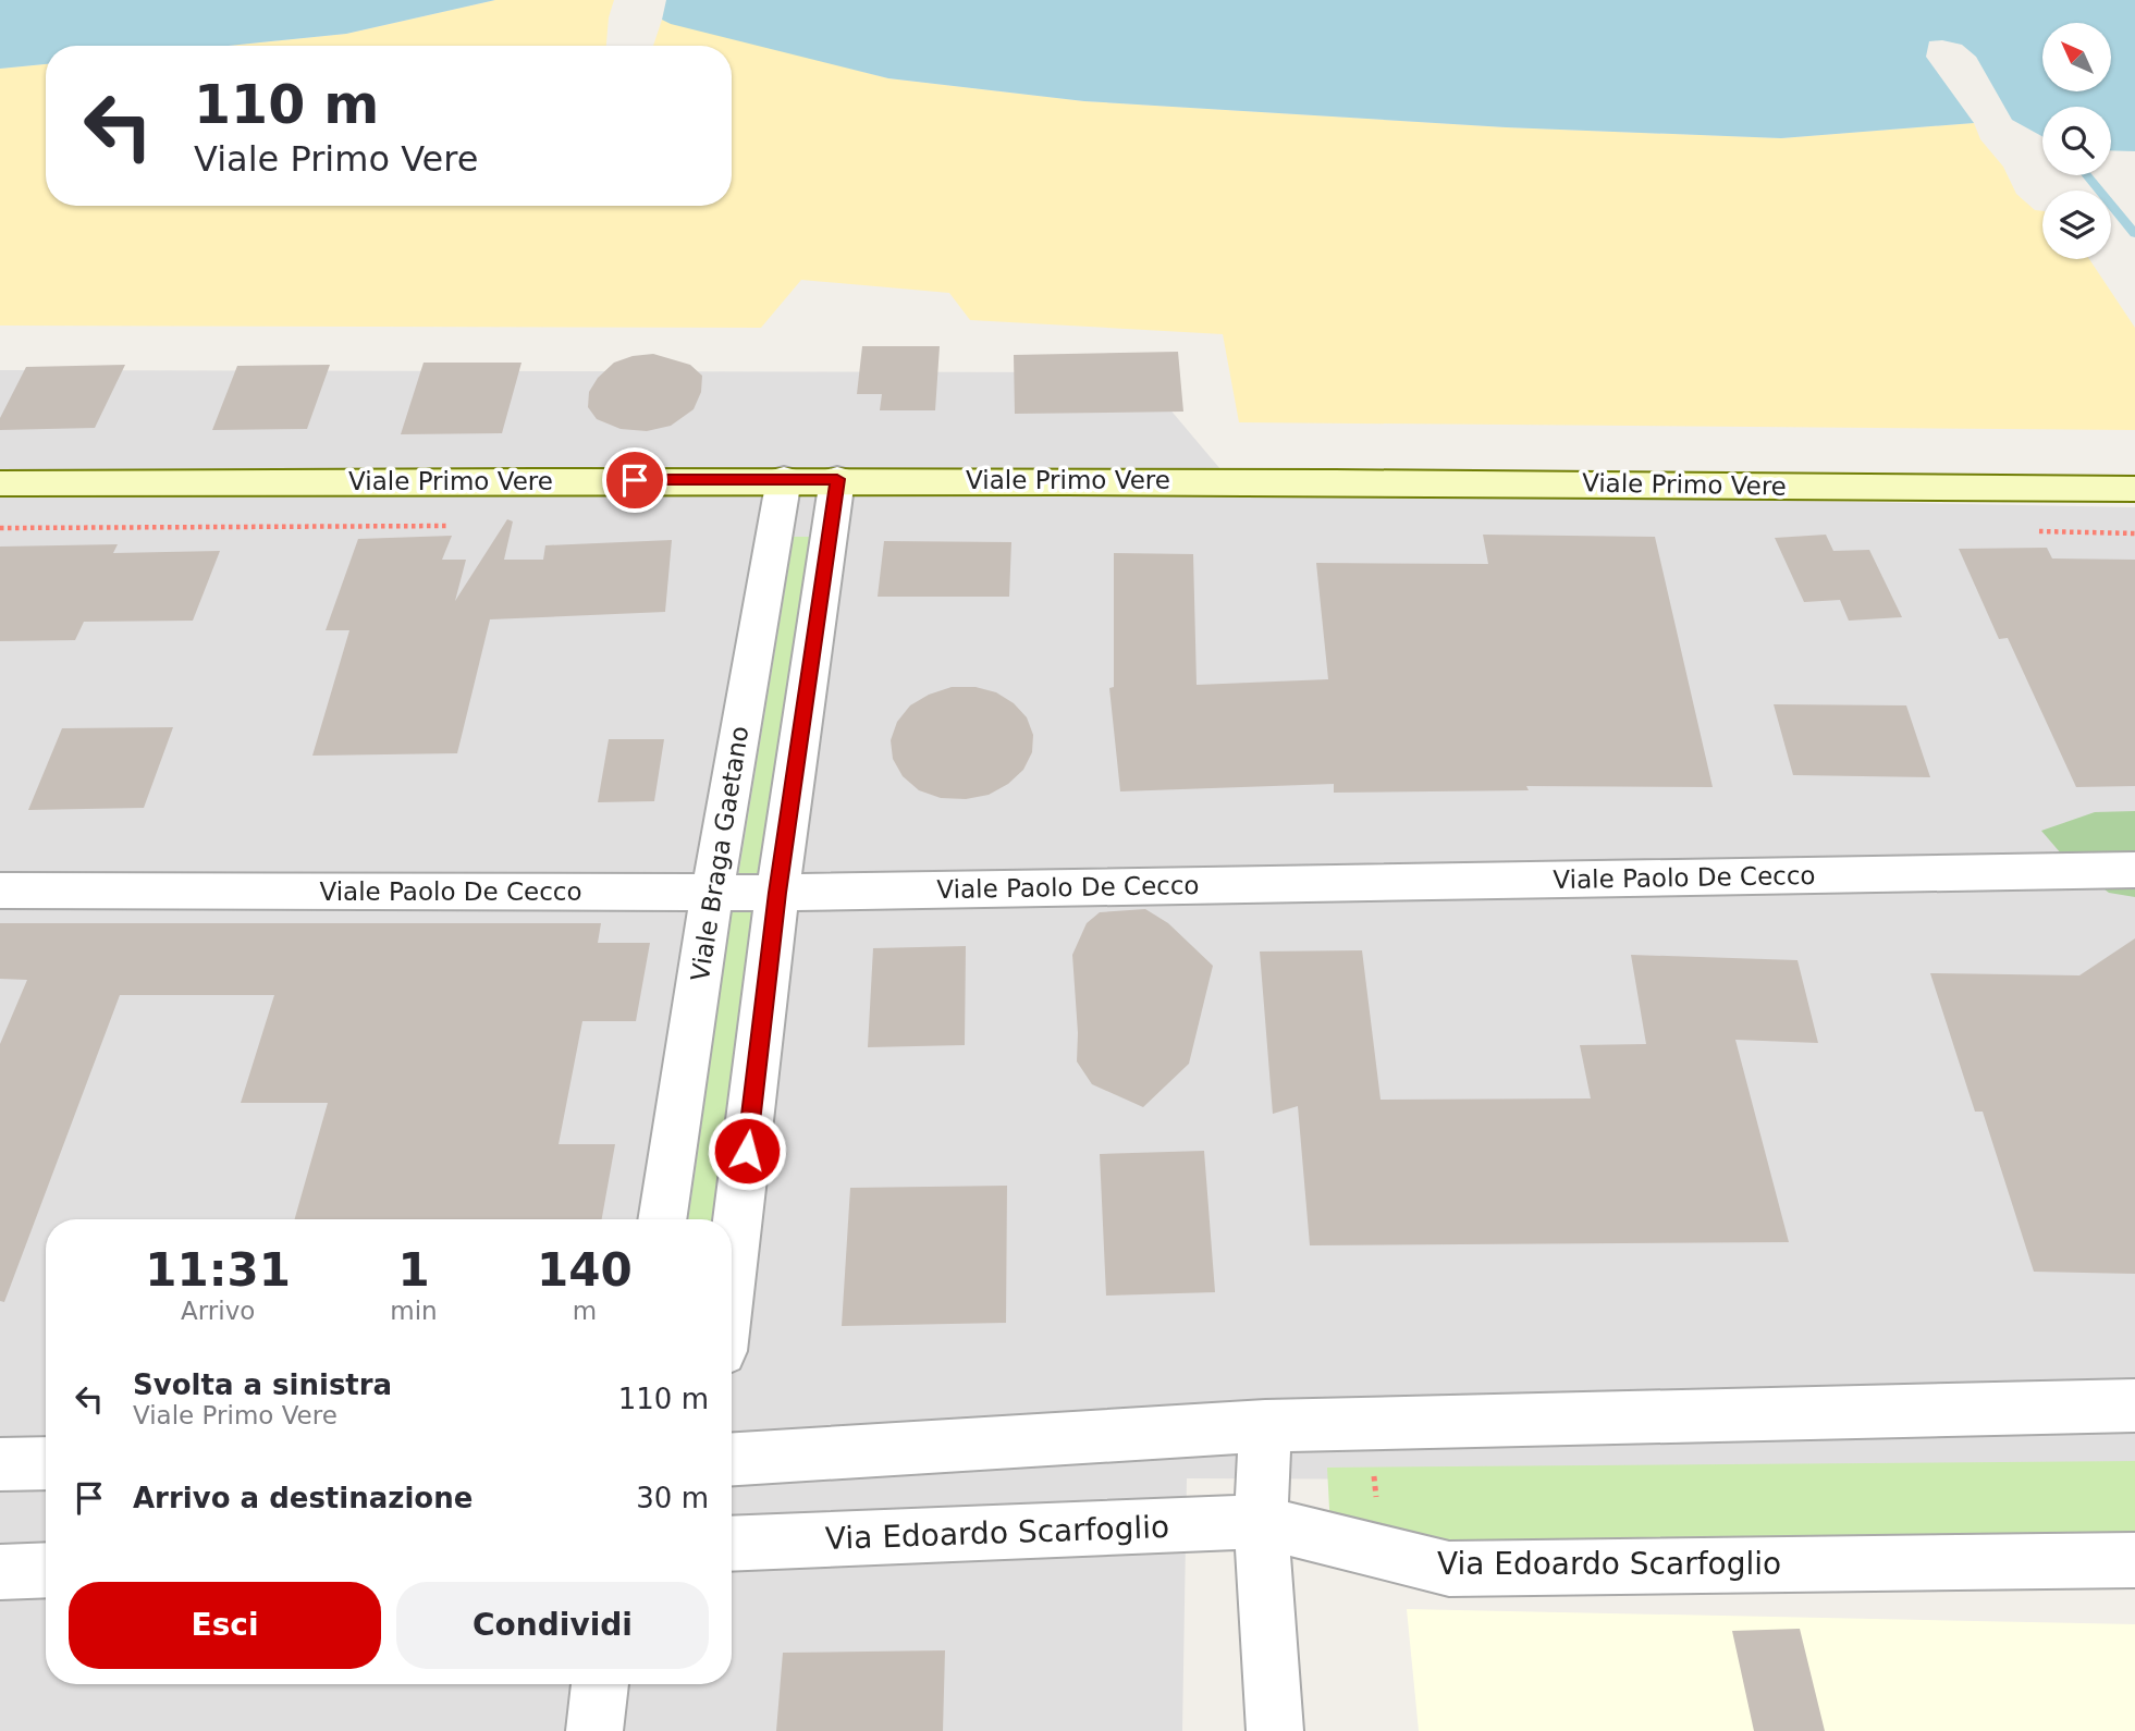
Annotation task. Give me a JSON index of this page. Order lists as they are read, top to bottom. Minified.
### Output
{"streets":{"street":["Viale Primo Vere","Viale Braga Gaetano","Viale Paolo De Cecco","Via Edoardo Scarfoglio"]},"crossings":[["Viale Primo Vere","Viale Braga Gaetano"],["Viale Braga Gaetano","Viale Paolo De Cecco"]],"north":"top left","page":{"turn":["110 m","Viale Primo Vere"],"eta":["11:31","Arrivo","1","min","140","m"],"list":[{"name":"Svolta a sinistra","note":"Viale Primo Vere","value":"110 m"},{"name":"Arrivo a destinazione","value":"30 m"}],"buttons":["Esci","Condividi"]}}
